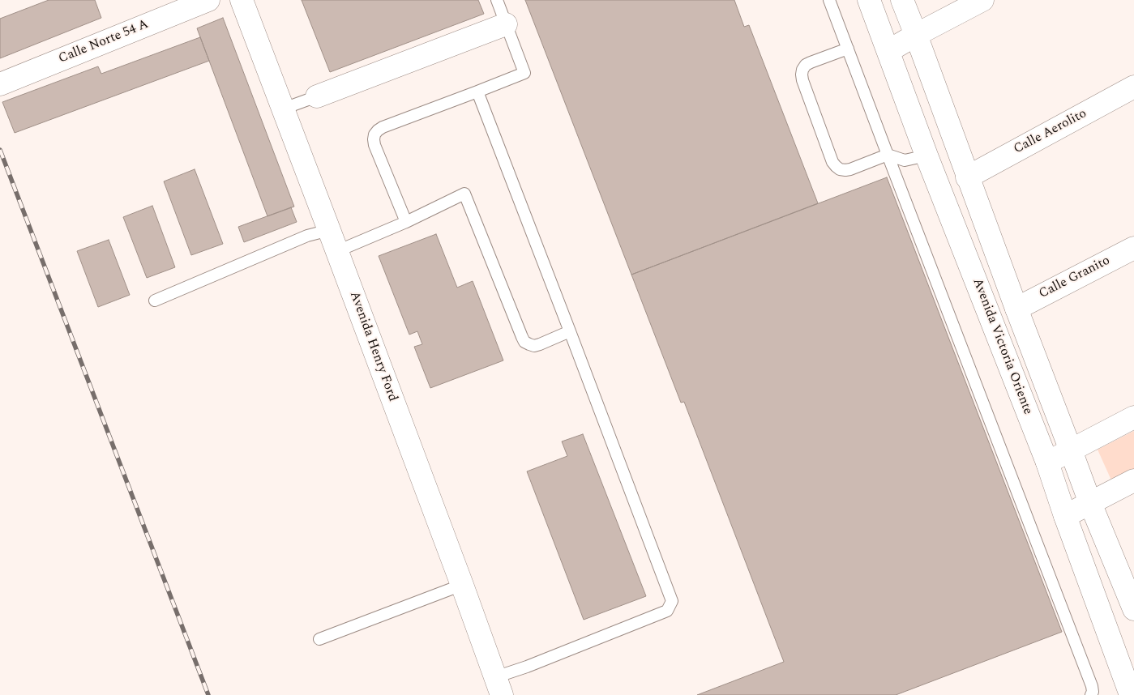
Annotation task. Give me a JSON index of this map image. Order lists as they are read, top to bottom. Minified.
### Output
{"streets":{"street":["Calle Norte 54 A","Calle Aerolito","Calle Granito","Avenida Henry Ford","Avenida Victoria Oriente"]},"crossings":[["Calle Aerolito","Avenida Victoria Oriente"],["Calle Granito","Avenida Victoria Oriente"]]}
